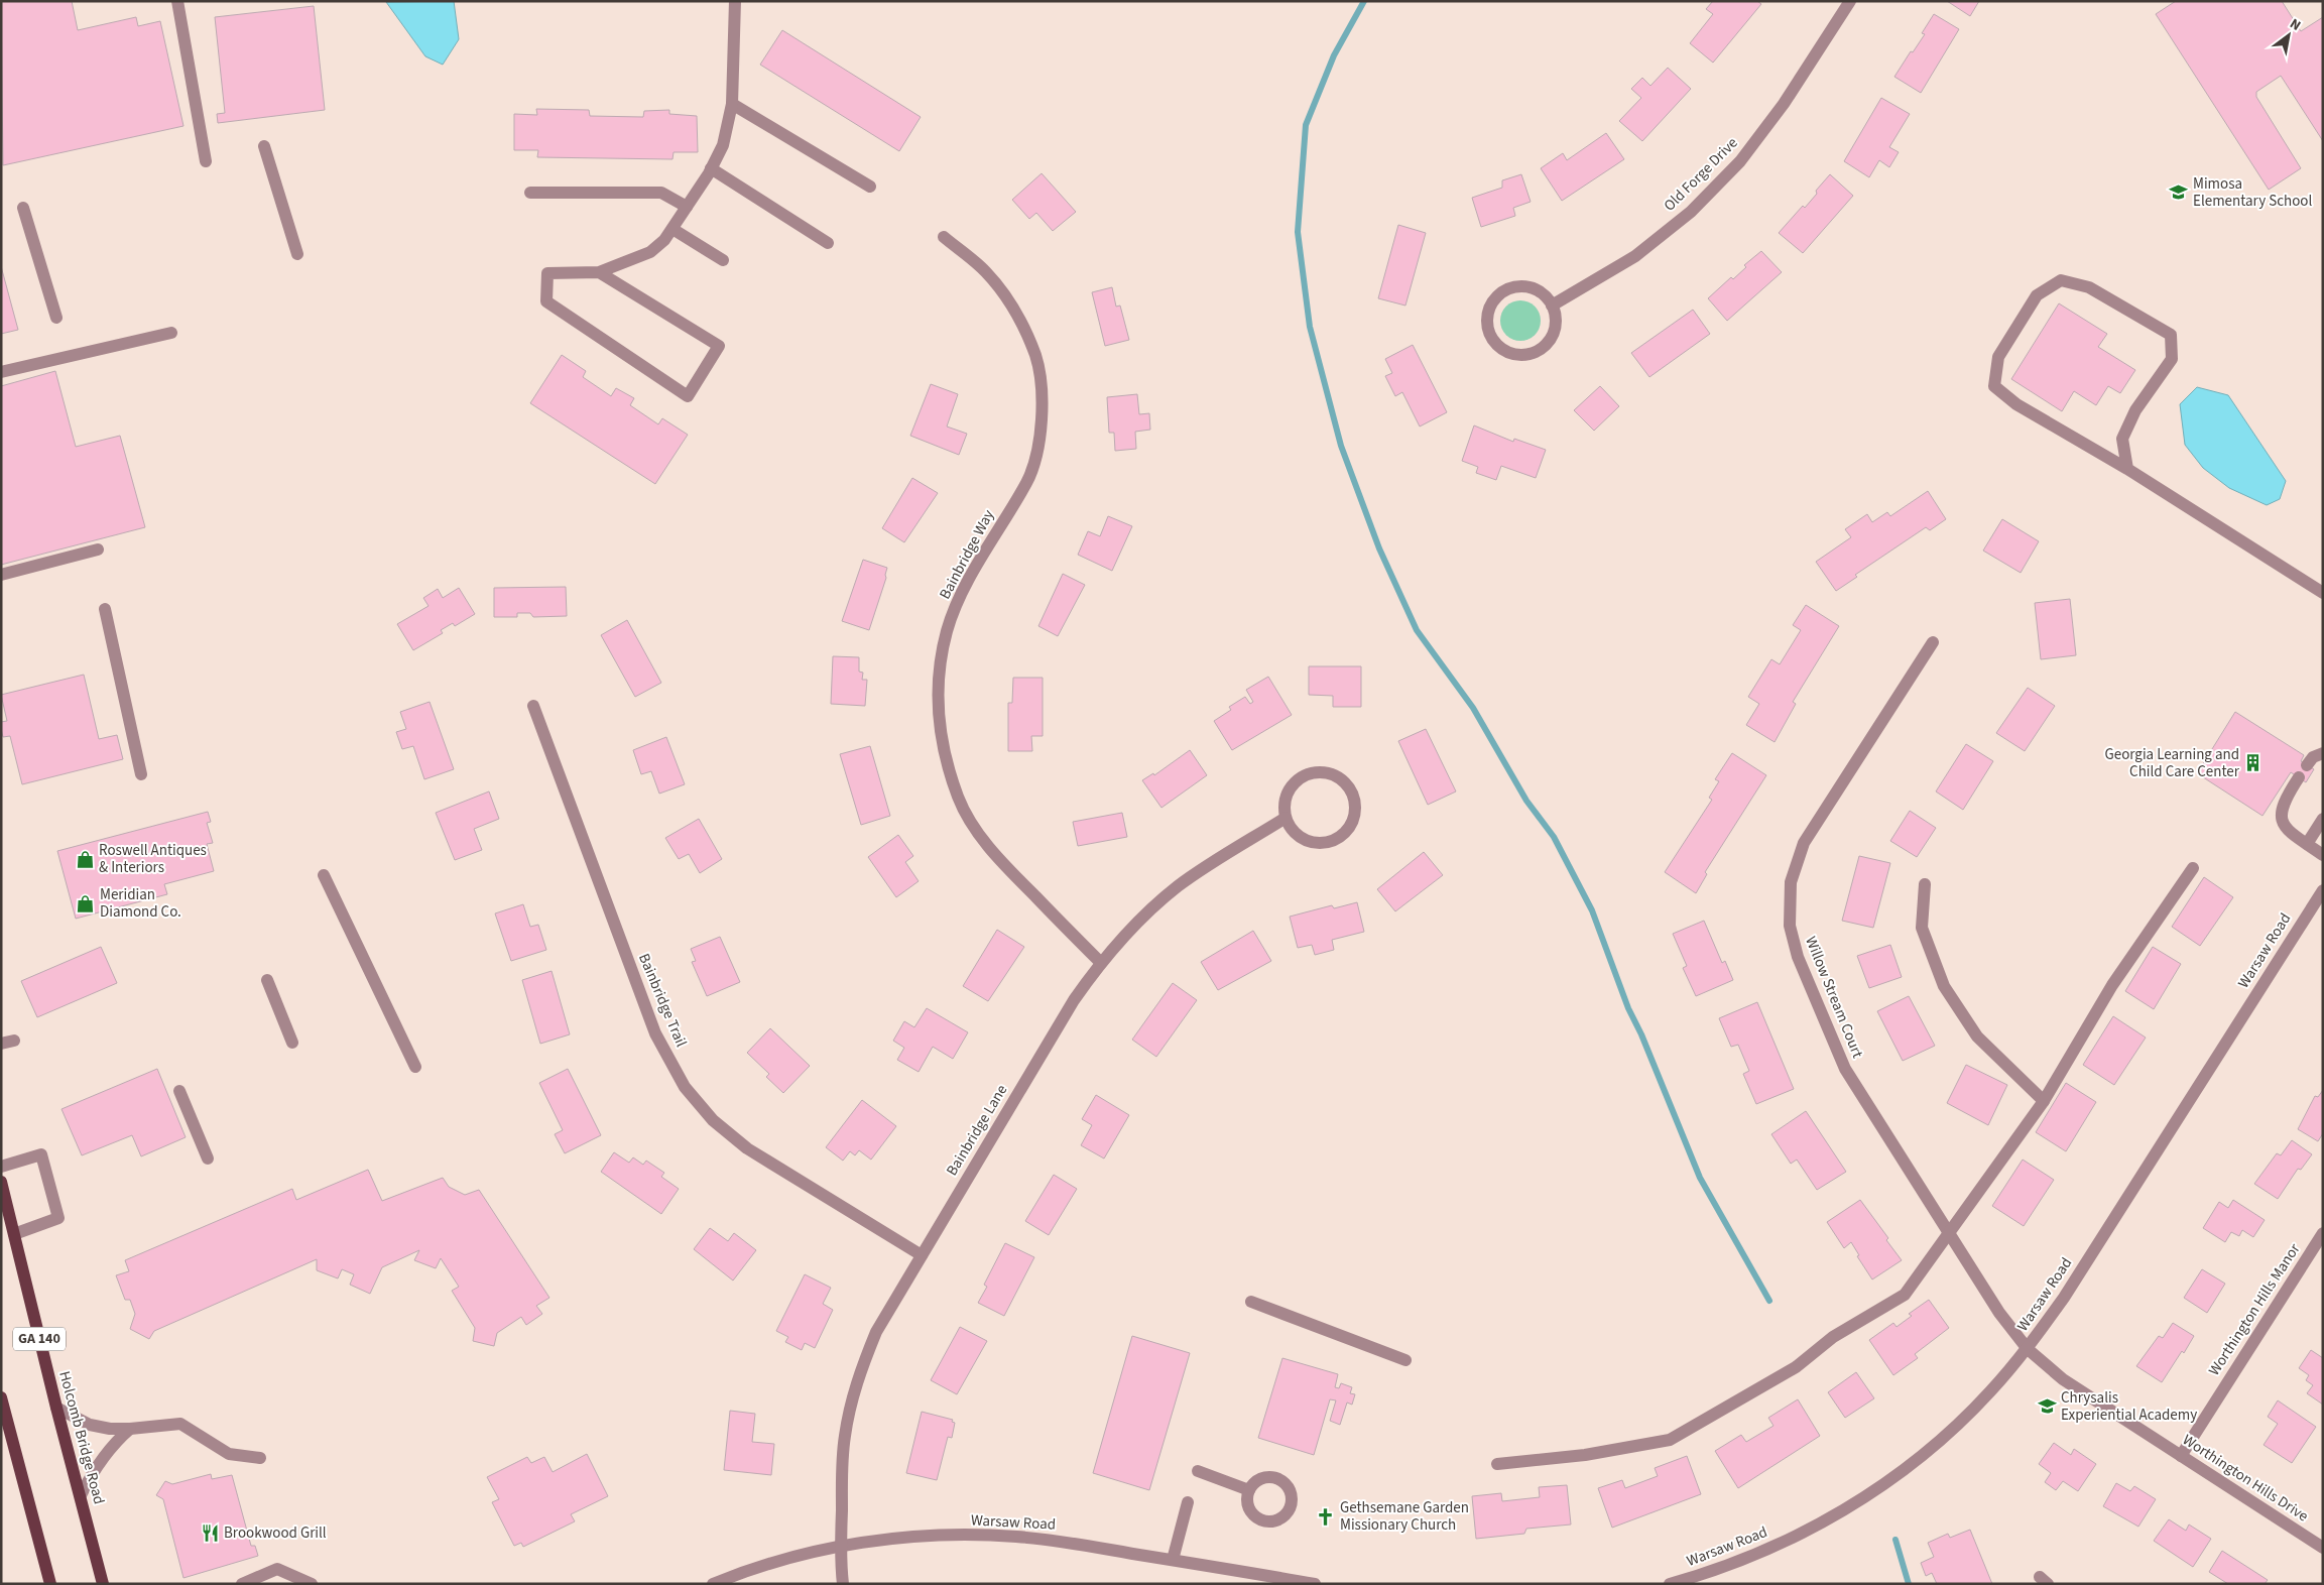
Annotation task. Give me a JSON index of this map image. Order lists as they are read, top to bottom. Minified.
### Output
{"streets":{"main road":["GA 140","Holcomb Bridge Road"],"street":["Old Forge Drive","Bainbridge Way","Warsaw Road","Willow Stream Court","Bainbridge Trail","Bainbridge Lane","Worthington Hills Manor","Worthington Hills Drive"]},"crossings":[["Bainbridge Way","Bainbridge Lane"],["Warsaw Road","Willow Stream Court"],["Warsaw Road","Bainbridge Lane"],["Warsaw Road","Worthington Hills Drive"],["Willow Stream Court","Worthington Hills Drive"],["Bainbridge Trail","Bainbridge Lane"],["Worthington Hills Manor","Worthington Hills Drive"]],"places":{"school or university":["Mimosa Elementary School","Chrysalis Experiential Academy"],"building":["Georgia Learning and Child Care Center"],"shop":["Roswell Antiques & Interiors","Meridian Diamond Co."],"church":["Gethsemane Garden Missionary Church"],"restaurant":["Brookwood Grill"]},"north":"top right"}
